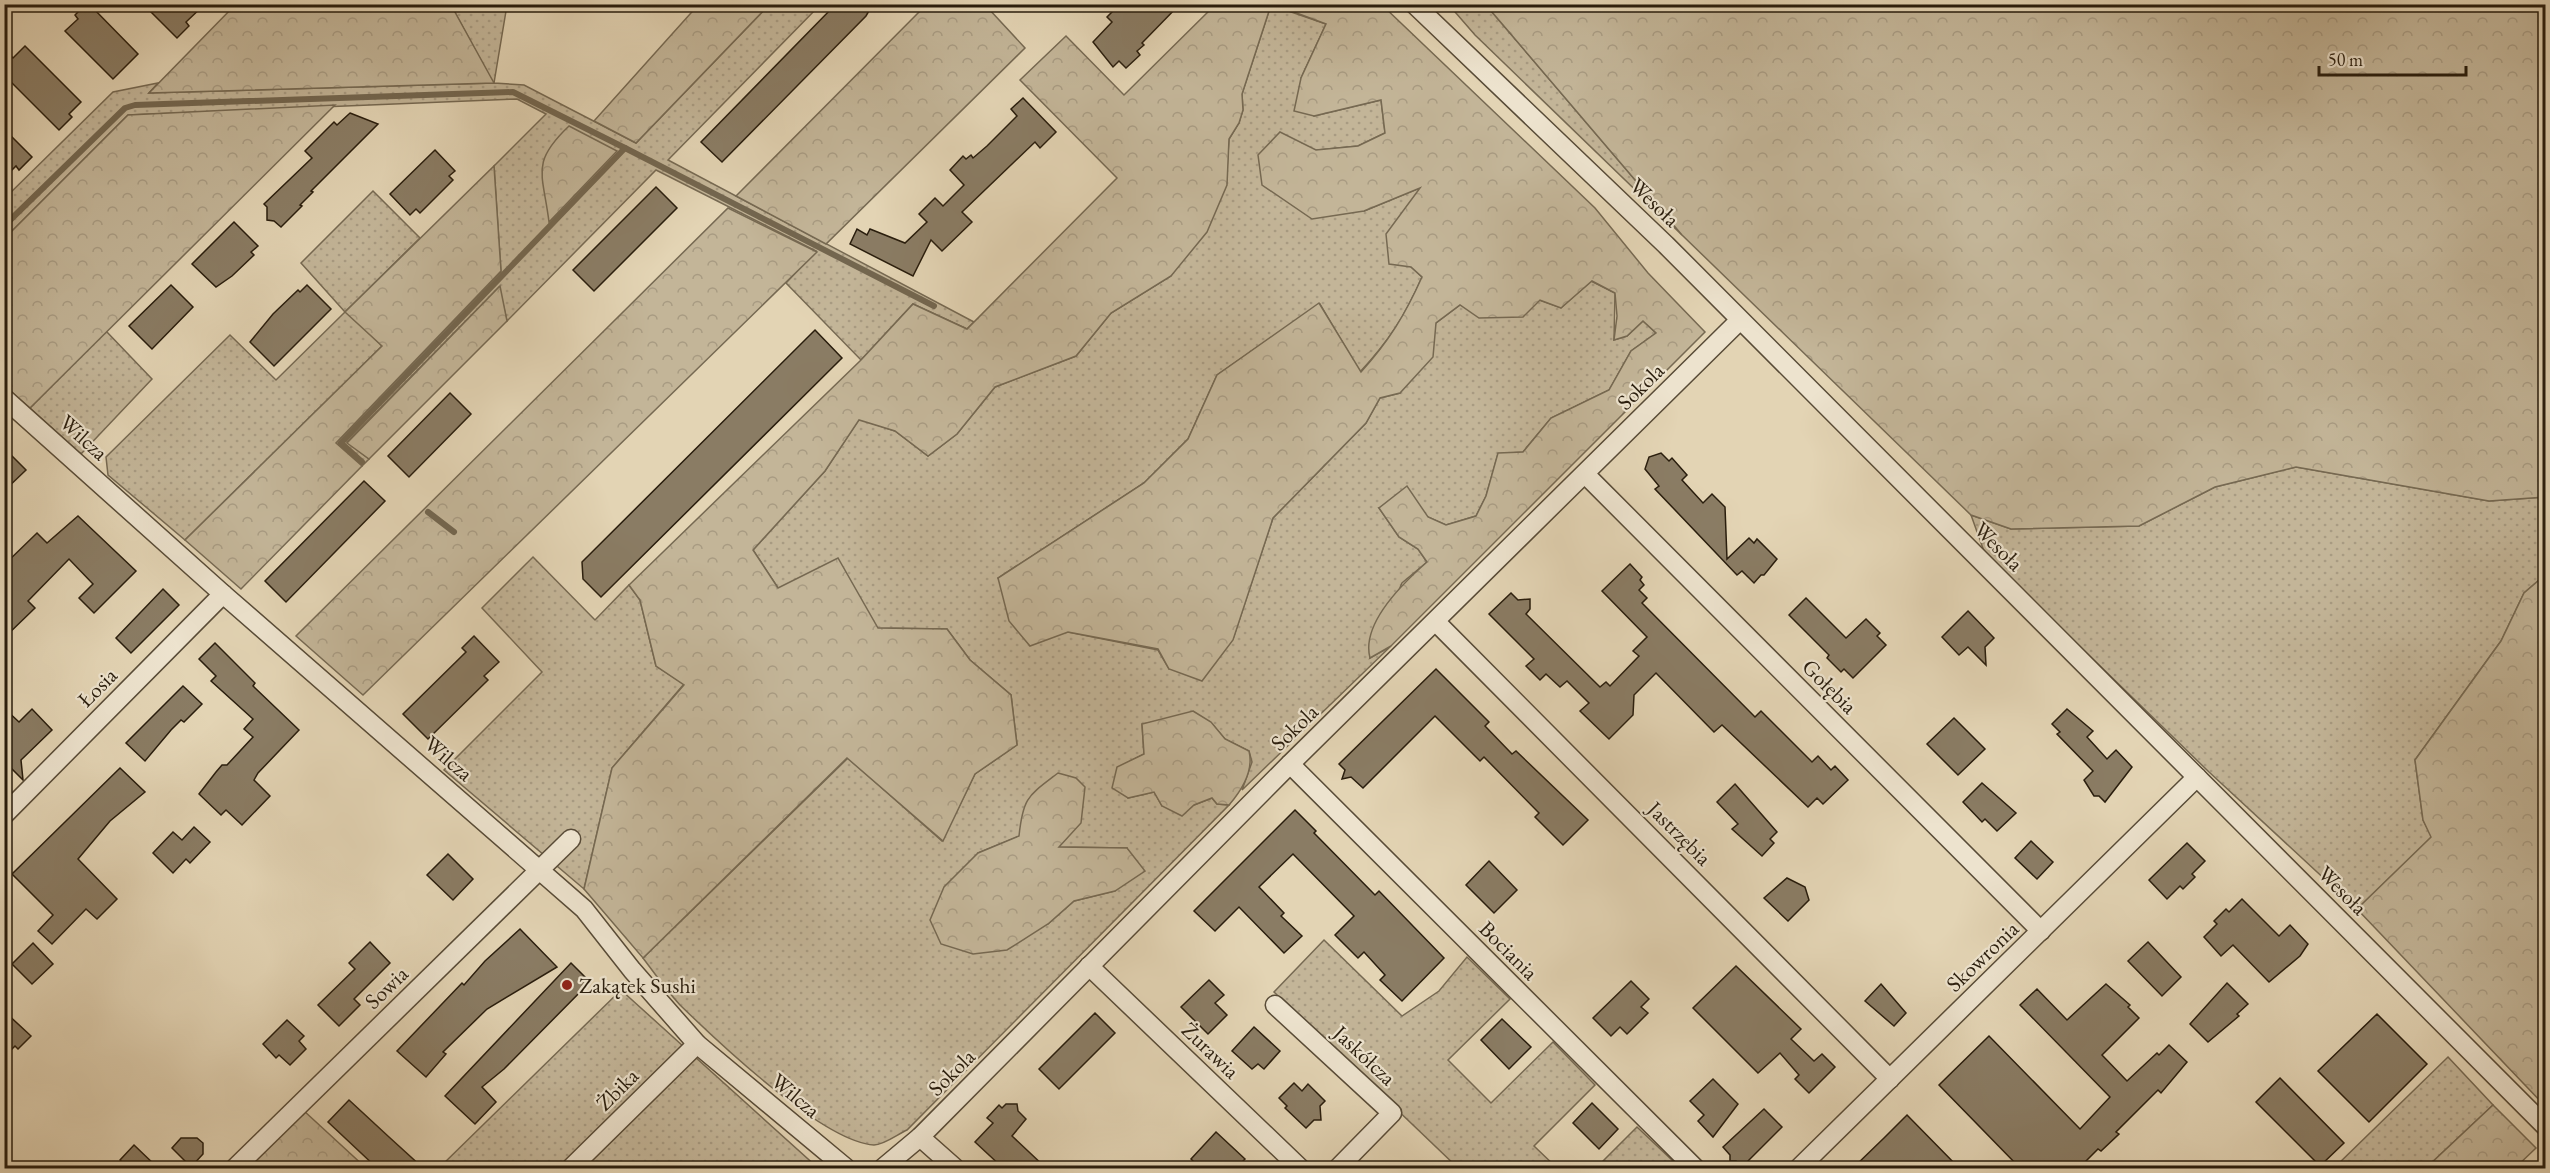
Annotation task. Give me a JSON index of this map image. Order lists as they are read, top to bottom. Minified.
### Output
{"streets":{"street":["Wesoła","Sokola","Wilcza","Gołębia","Łosia","Jastrzębia","Bociania","Skowronia","Sowia","Żurawia","Jaskółcza","Żbika"]},"crossings":[["Wesoła","Sokola"],["Wesoła","Skowronia"],["Sokola","Gołębia"],["Sokola","Jastrzębia"],["Sokola","Bociania"],["Sokola","Żurawia"],["Wilcza","Łosia"],["Wilcza","Sowia"],["Wilcza","Żbika"],["Gołębia","Skowronia"],["Jastrzębia","Skowronia"]],"places":["Zakątek Sushi"],"scale_bar":"50 m"}
